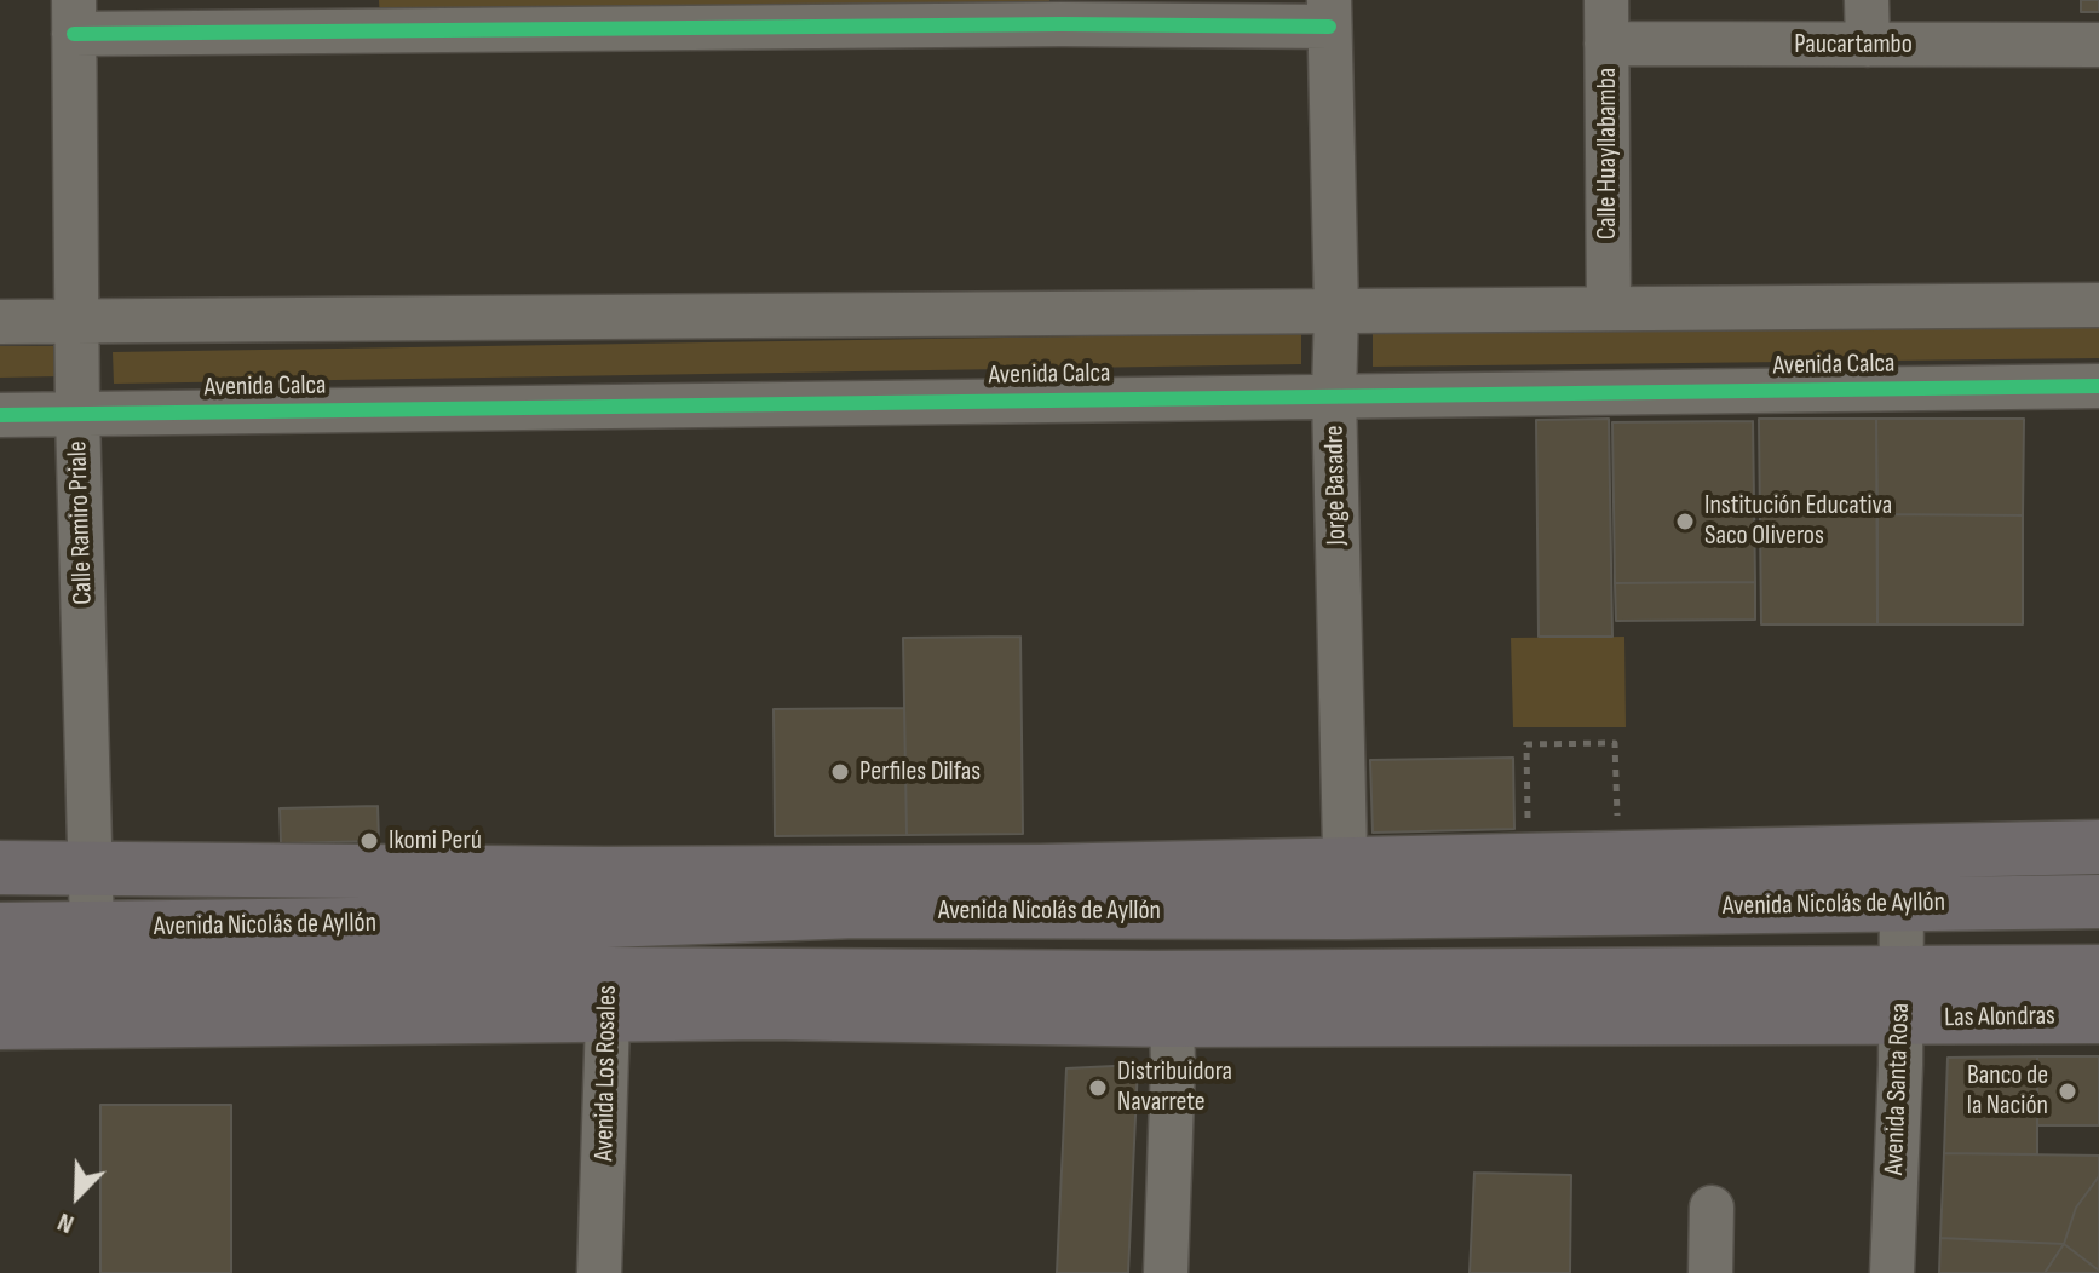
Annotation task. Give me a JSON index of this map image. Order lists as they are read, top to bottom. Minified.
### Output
{"streets":{"main road":["Avenida Nicolás de Ayllón","Las Alondras"],"street":["Paucartambo","Calle Huayllabamba","Avenida Calca","Jorge Basadre","Calle Ramiro Priale","Avenida Los Rosales","Avenida Santa Rosa"]},"crossings":[["Paucartambo","Calle Huayllabamba"],["Avenida Calca","Jorge Basadre"],["Avenida Calca","Calle Ramiro Priale"],["Jorge Basadre","Avenida Nicolás de Ayllón"],["Calle Ramiro Priale","Avenida Nicolás de Ayllón"],["Avenida Nicolás de Ayllón","Las Alondras"],["Avenida Nicolás de Ayllón","Avenida Los Rosales"],["Avenida Nicolás de Ayllón","Avenida Santa Rosa"],["Las Alondras","Avenida Santa Rosa"]],"places":["Institución Educativa Saco Oliveros","Perfiles Dilfas","Ikomi Perú","Distribuidora Navarrete","Banco de la Nación"],"north":"bottom left"}
